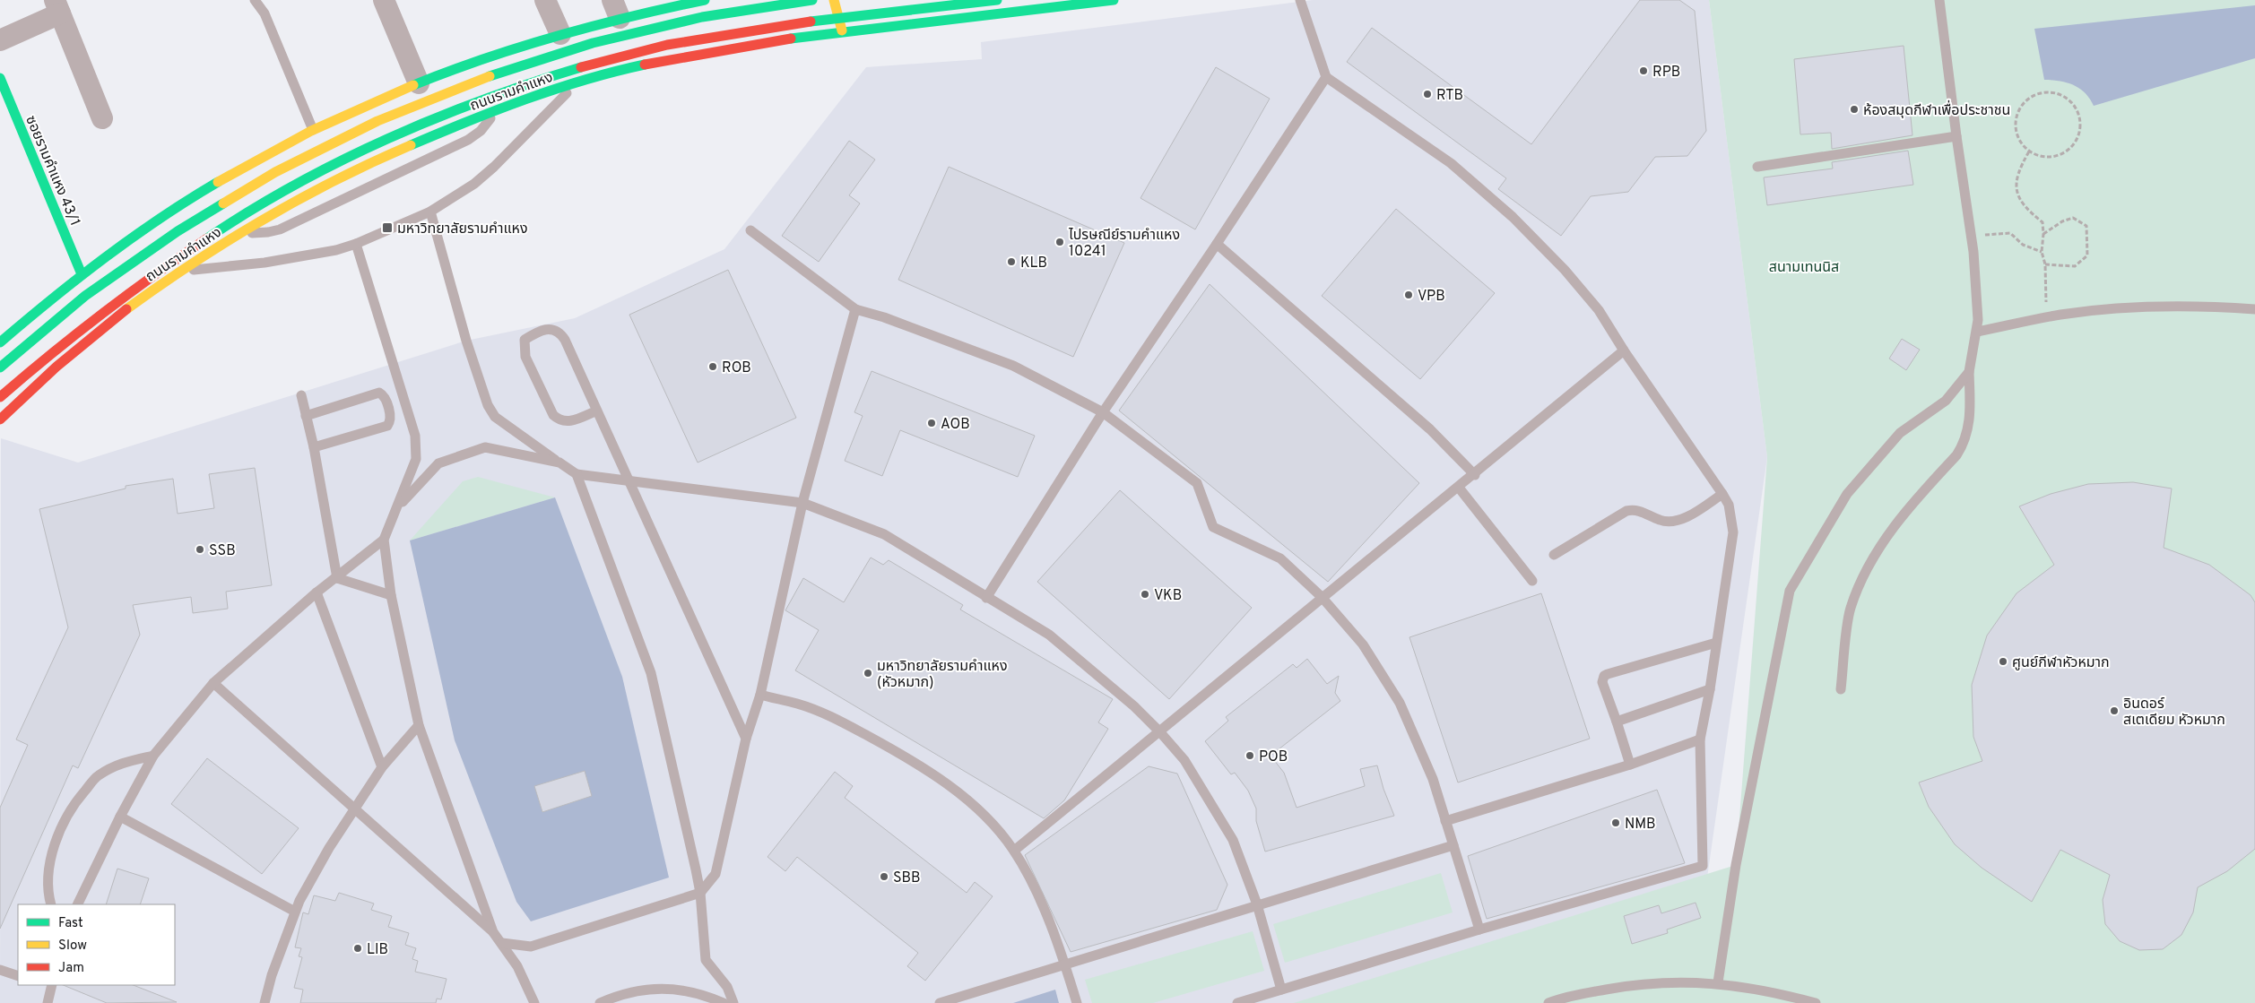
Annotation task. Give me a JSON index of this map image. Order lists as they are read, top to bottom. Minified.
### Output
{"streets":{"main road":["ถนนรามคำแหง","ซอยรามคำแหง 43/1"]},"parks":["สนามเทนนิส"],"places":{"other":["RPB","RTB","ห้องสมุดกีฬาเพื่อประชาชน","ไปรษณีย์รามคำแหง 10241","KLB","VPB","ROB","AOB","SSB","VKB","ศูนย์กีฬาหัวหมาก","มหาวิทยาลัยรามคำแหง (หัวหมาก)","อินดอร์ สเตเดียม หัวหมาก","POB","NMB","SBB","LIB"],"transit":["มหาวิทยาลัยรามคำแหง"]},"legend":["Fast","Slow","Jam"]}
